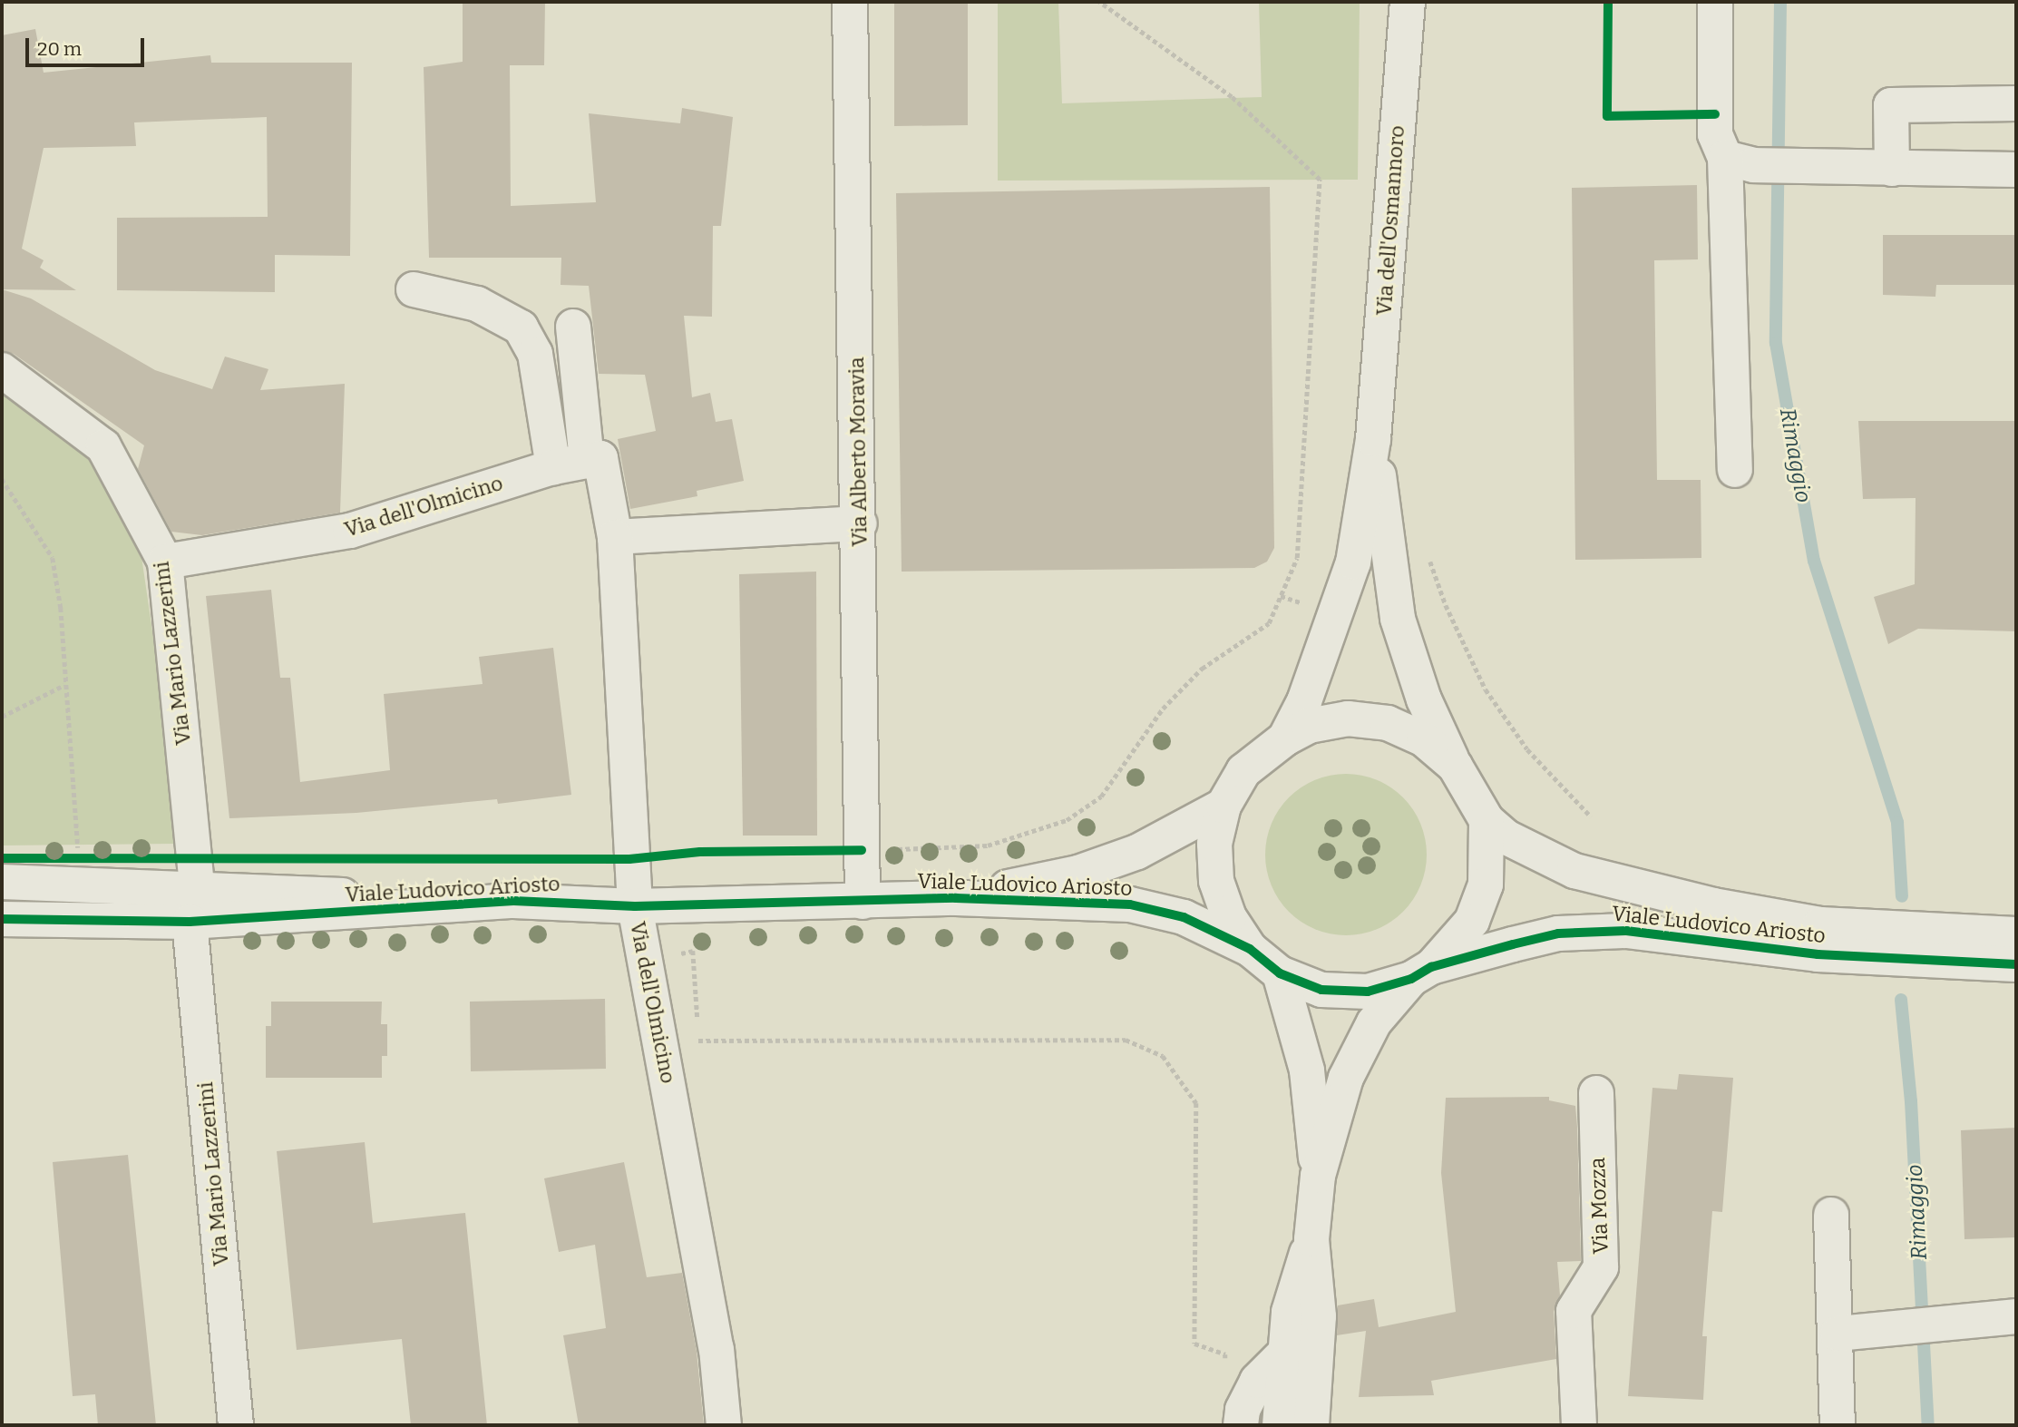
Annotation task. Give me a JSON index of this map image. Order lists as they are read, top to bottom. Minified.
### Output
{"streets":{"street":["Via dell'Osmannoro","Via Alberto Moravia","Via dell'Olmicino","Via Mario Lazzerini","Viale Ludovico Ariosto","Via Mozza"]},"crossings":[["Via dell'Osmannoro","Viale Ludovico Ariosto"],["Via Alberto Moravia","Viale Ludovico Ariosto"],["Via dell'Olmicino","Via Mario Lazzerini"],["Via dell'Olmicino","Viale Ludovico Ariosto"],["Via Mario Lazzerini","Viale Ludovico Ariosto"]],"water":["Rimaggio"],"scale_bar":"20 m"}
